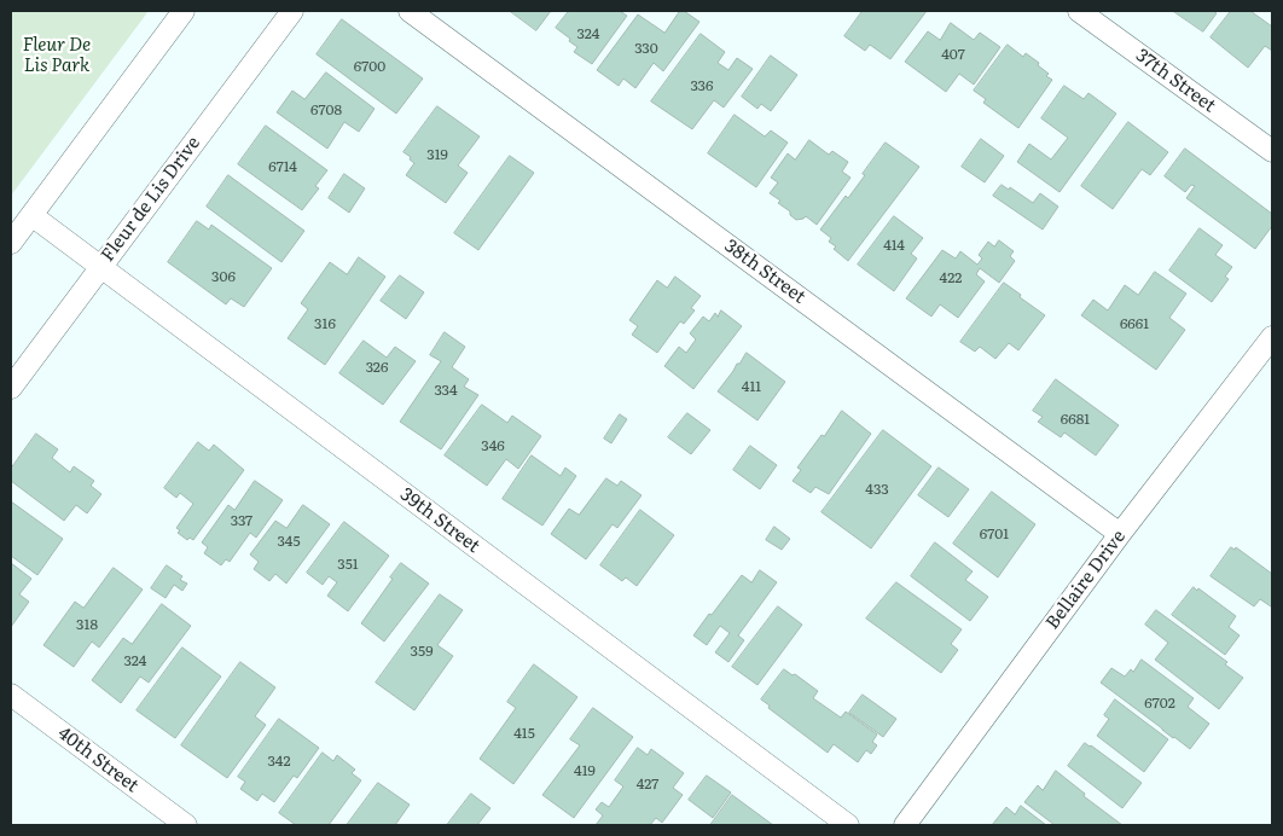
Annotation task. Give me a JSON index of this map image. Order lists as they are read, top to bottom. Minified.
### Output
{"streets":{"street":["37th Street","Fleur de Lis Drive","38th Street","39th Street","Bellaire Drive","40th Street"]},"crossings":[["Fleur de Lis Drive","39th Street"],["38th Street","Bellaire Drive"]],"parks":["Fleur De Lis Park"],"house_numbers":["324","330","407","6700","336","6708","319","6714","414","306","422","316","6661","326","411","334","6681","346","433","337","6701","345","351","318","359","324","6702","415","342","419","427"]}
